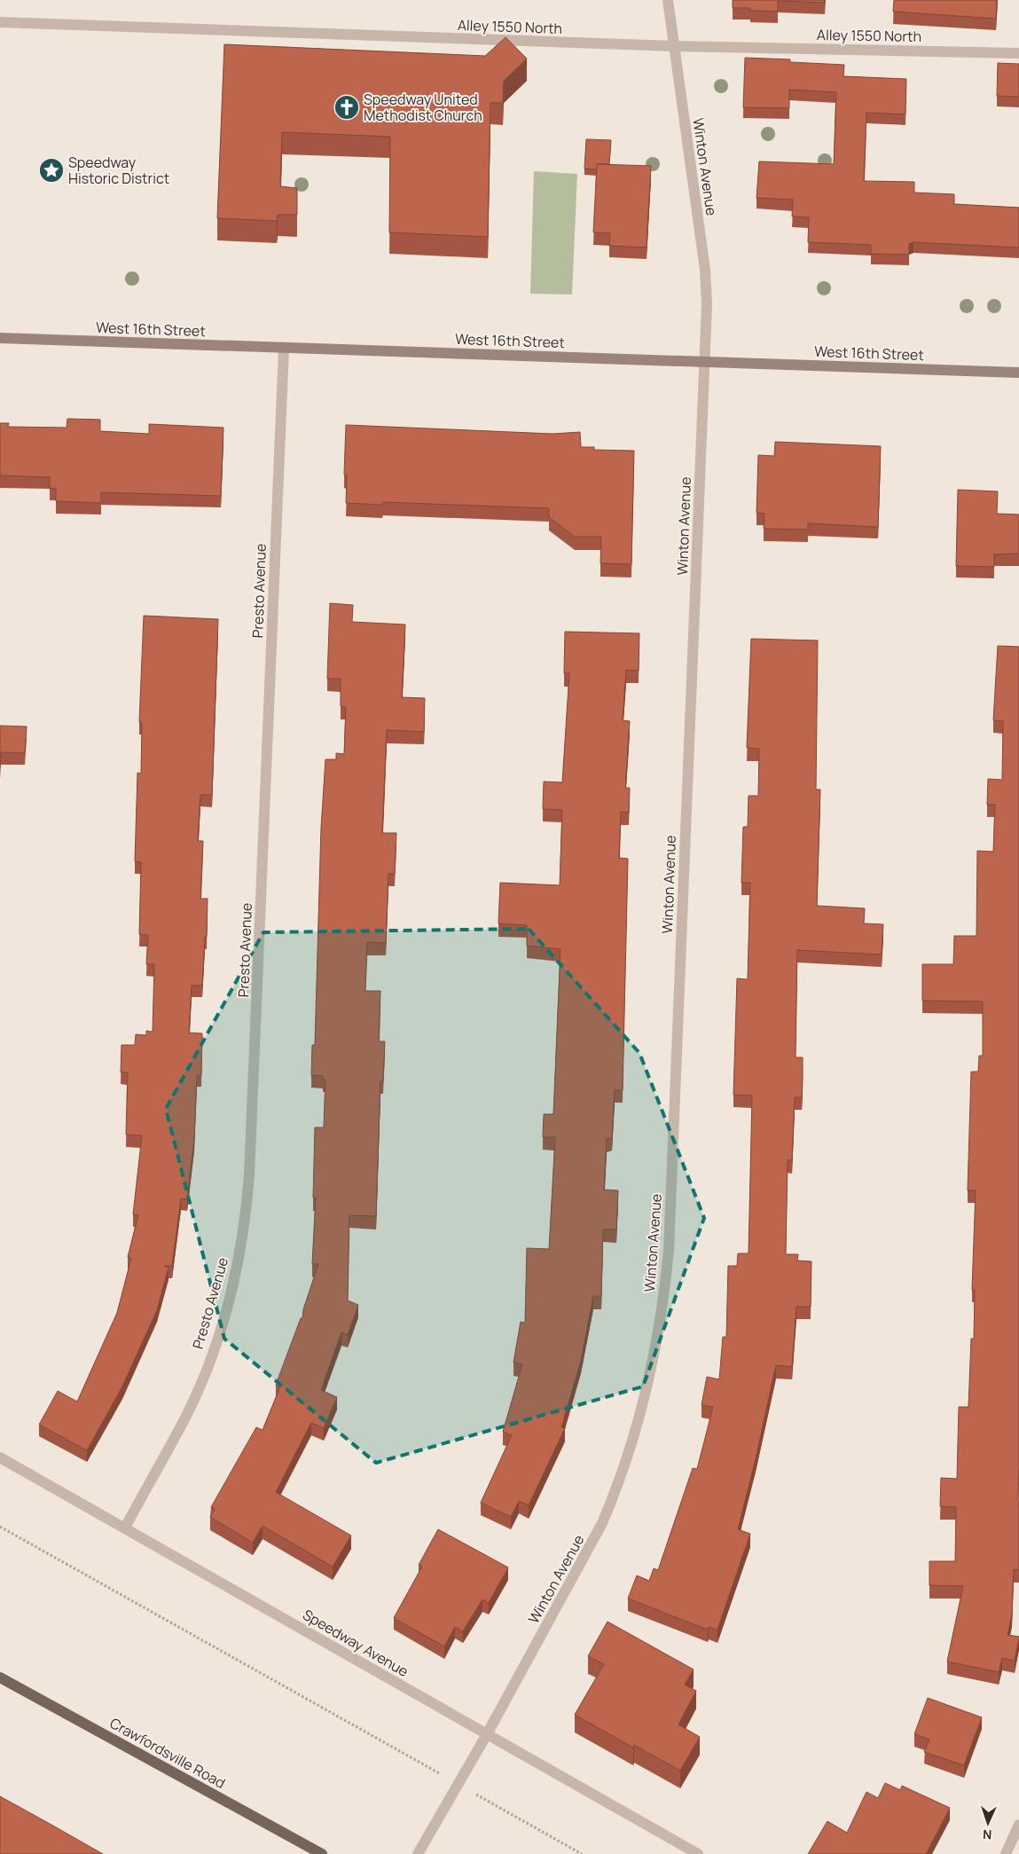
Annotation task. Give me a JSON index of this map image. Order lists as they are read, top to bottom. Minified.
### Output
{"streets":{"main road":["Crawfordsville Road"],"street":["Alley 1550 North","Winton Avenue","West 16th Street","Presto Avenue","Speedway Avenue"]},"crossings":[["Alley 1550 North","Winton Avenue"],["Winton Avenue","West 16th Street"],["Winton Avenue","Speedway Avenue"],["West 16th Street","Presto Avenue"],["Presto Avenue","Speedway Avenue"]],"places":{"church":["Speedway United Methodist Church"],"place":["Speedway Historic District"]},"north":"bottom"}
